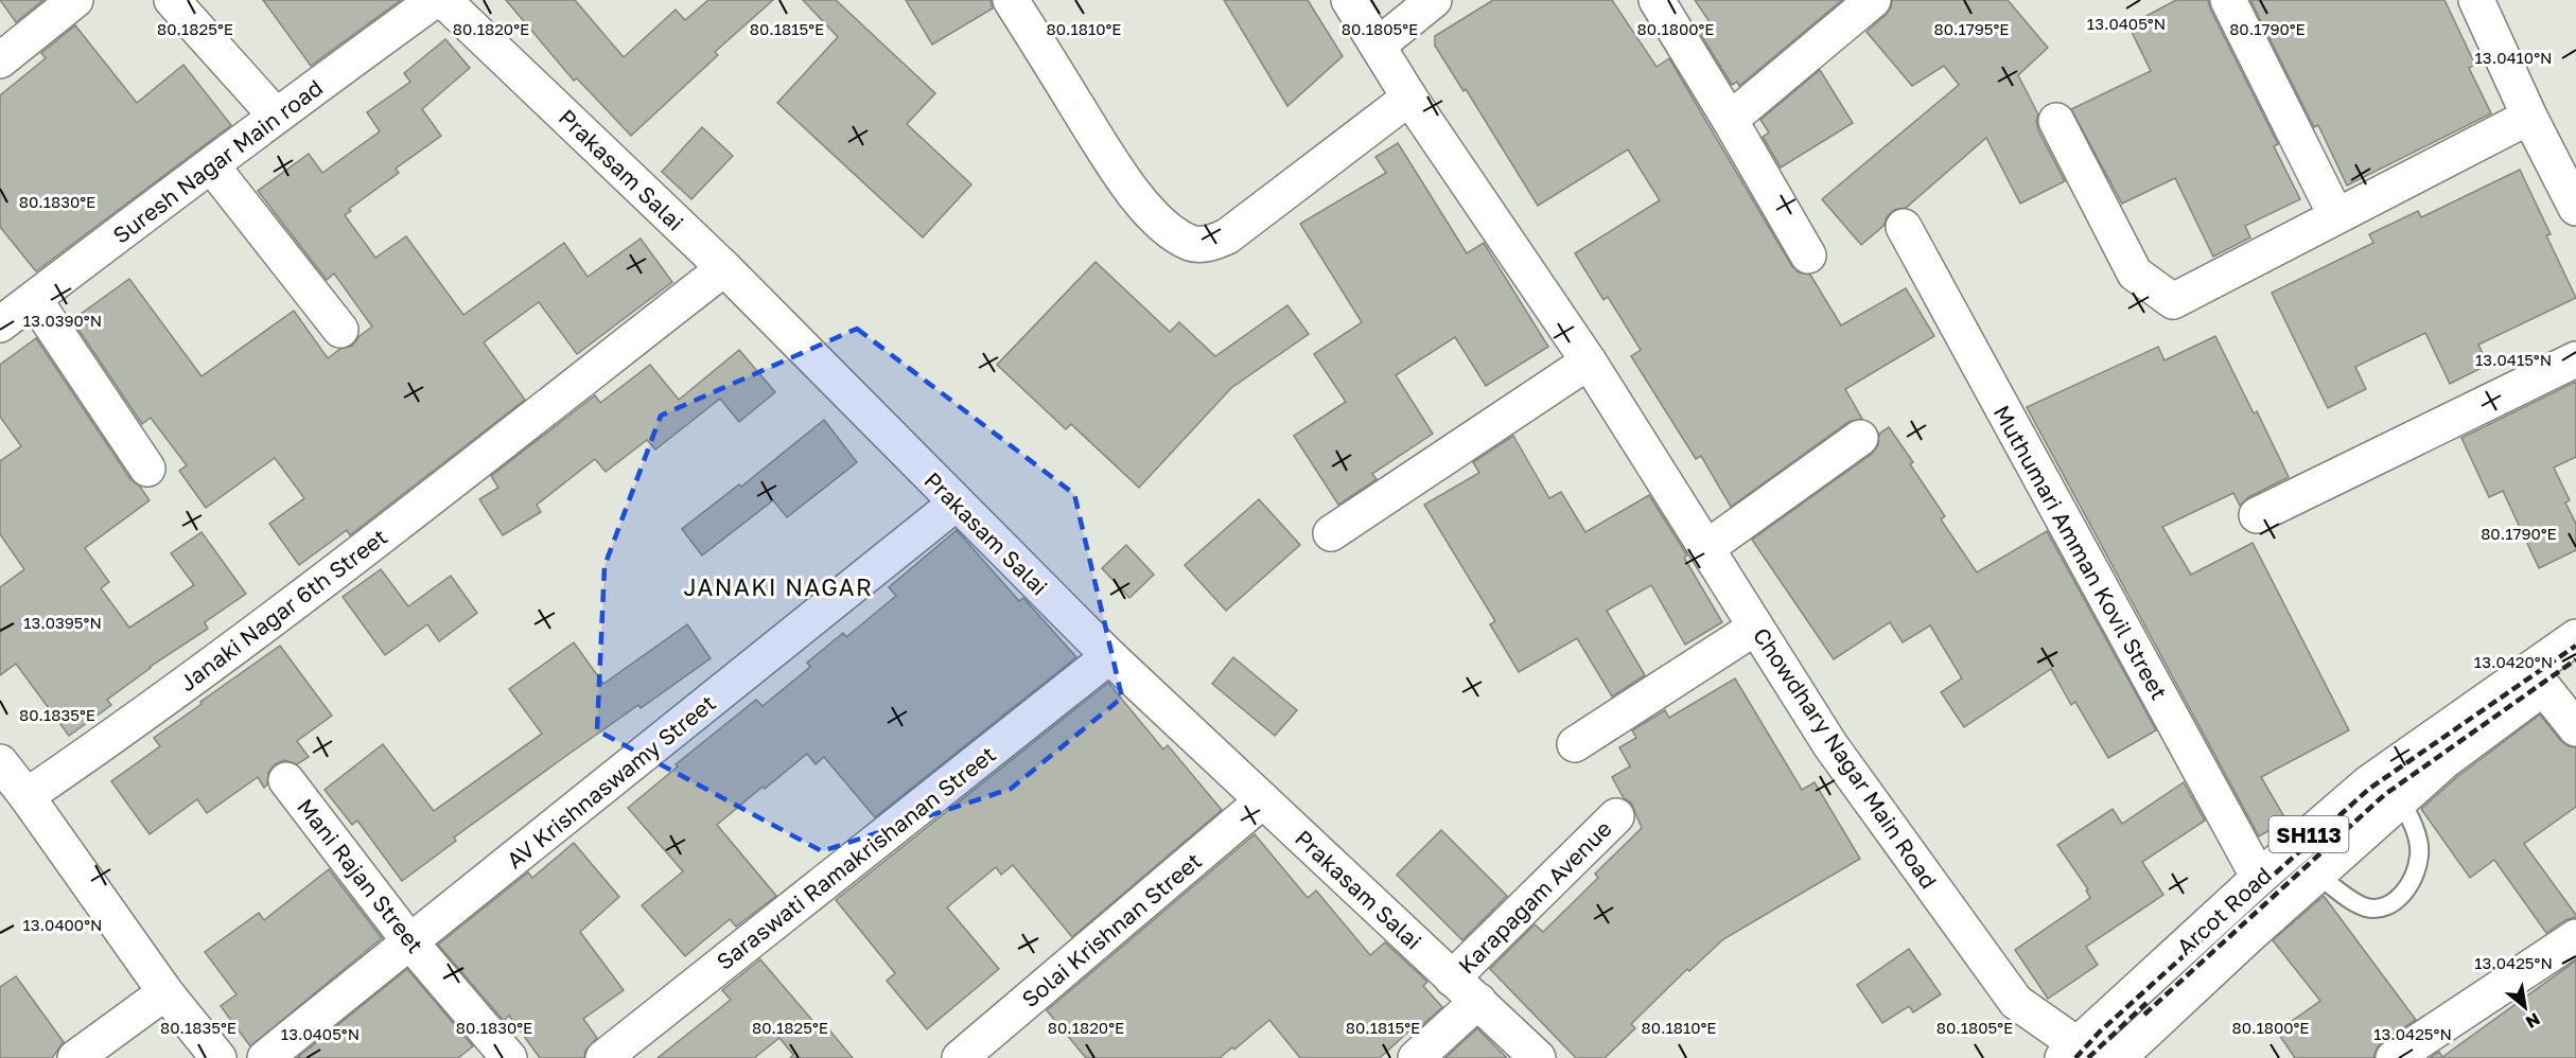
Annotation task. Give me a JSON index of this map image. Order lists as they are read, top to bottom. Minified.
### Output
{"streets":{"street":["Suresh Nagar Main road","Prakasam Salai","Muthumari Amman Kovil Street","Janaki Nagar 6th Street","Chowdhary Nagar Main Road","AV Krishnaswamy Street","SH113","Saraswati Ramakrishanan Street","Mani Rajan Street","Karapagam Avenue","Arcot Road","Solai Krishnan Street"]},"crossings":[["Prakasam Salai","Janaki Nagar 6th Street"],["Prakasam Salai","AV Krishnaswamy Street"],["Prakasam Salai","Saraswati Ramakrishanan Street"],["Prakasam Salai","Karapagam Avenue"],["Prakasam Salai","Solai Krishnan Street"],["Muthumari Amman Kovil Street","Arcot Road"],["Chowdhary Nagar Main Road","Arcot Road"],["AV Krishnaswamy Street","Mani Rajan Street"]],"districts":["JANAKI NAGAR"],"north":"bottom right","coordinates":["13.0405°N","80.1825°E","80.1820°E","80.1815°E","80.1810°E","80.1805°E","80.1800°E","80.1795°E","80.1790°E","13.0410°N","80.1830°E","13.0390°N","13.0415°N","13.0395°N","13.0420°N","80.1835°E","13.0400°N","13.0425°N"]}
